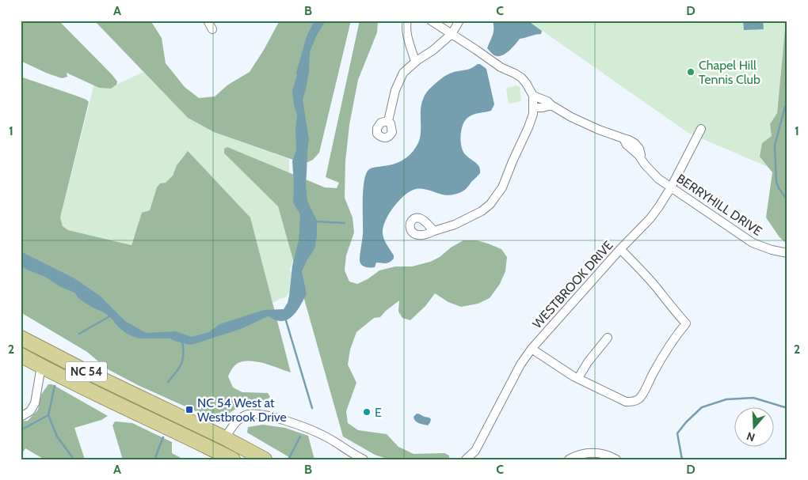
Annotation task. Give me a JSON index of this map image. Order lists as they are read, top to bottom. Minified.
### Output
{"streets":{"highway":["NC 54"],"street":["BERRYHILL DRIVE","WESTBROOK DRIVE"]},"crossings":[["BERRYHILL DRIVE","WESTBROOK DRIVE"]],"places":{"other":["Chapel Hill Tennis Club","E"],"transit":["NC 54 West at Westbrook Drive"]},"north":"bottom","grid":{"columns":["A","B","C","D"],"rows":["1","2"]}}
